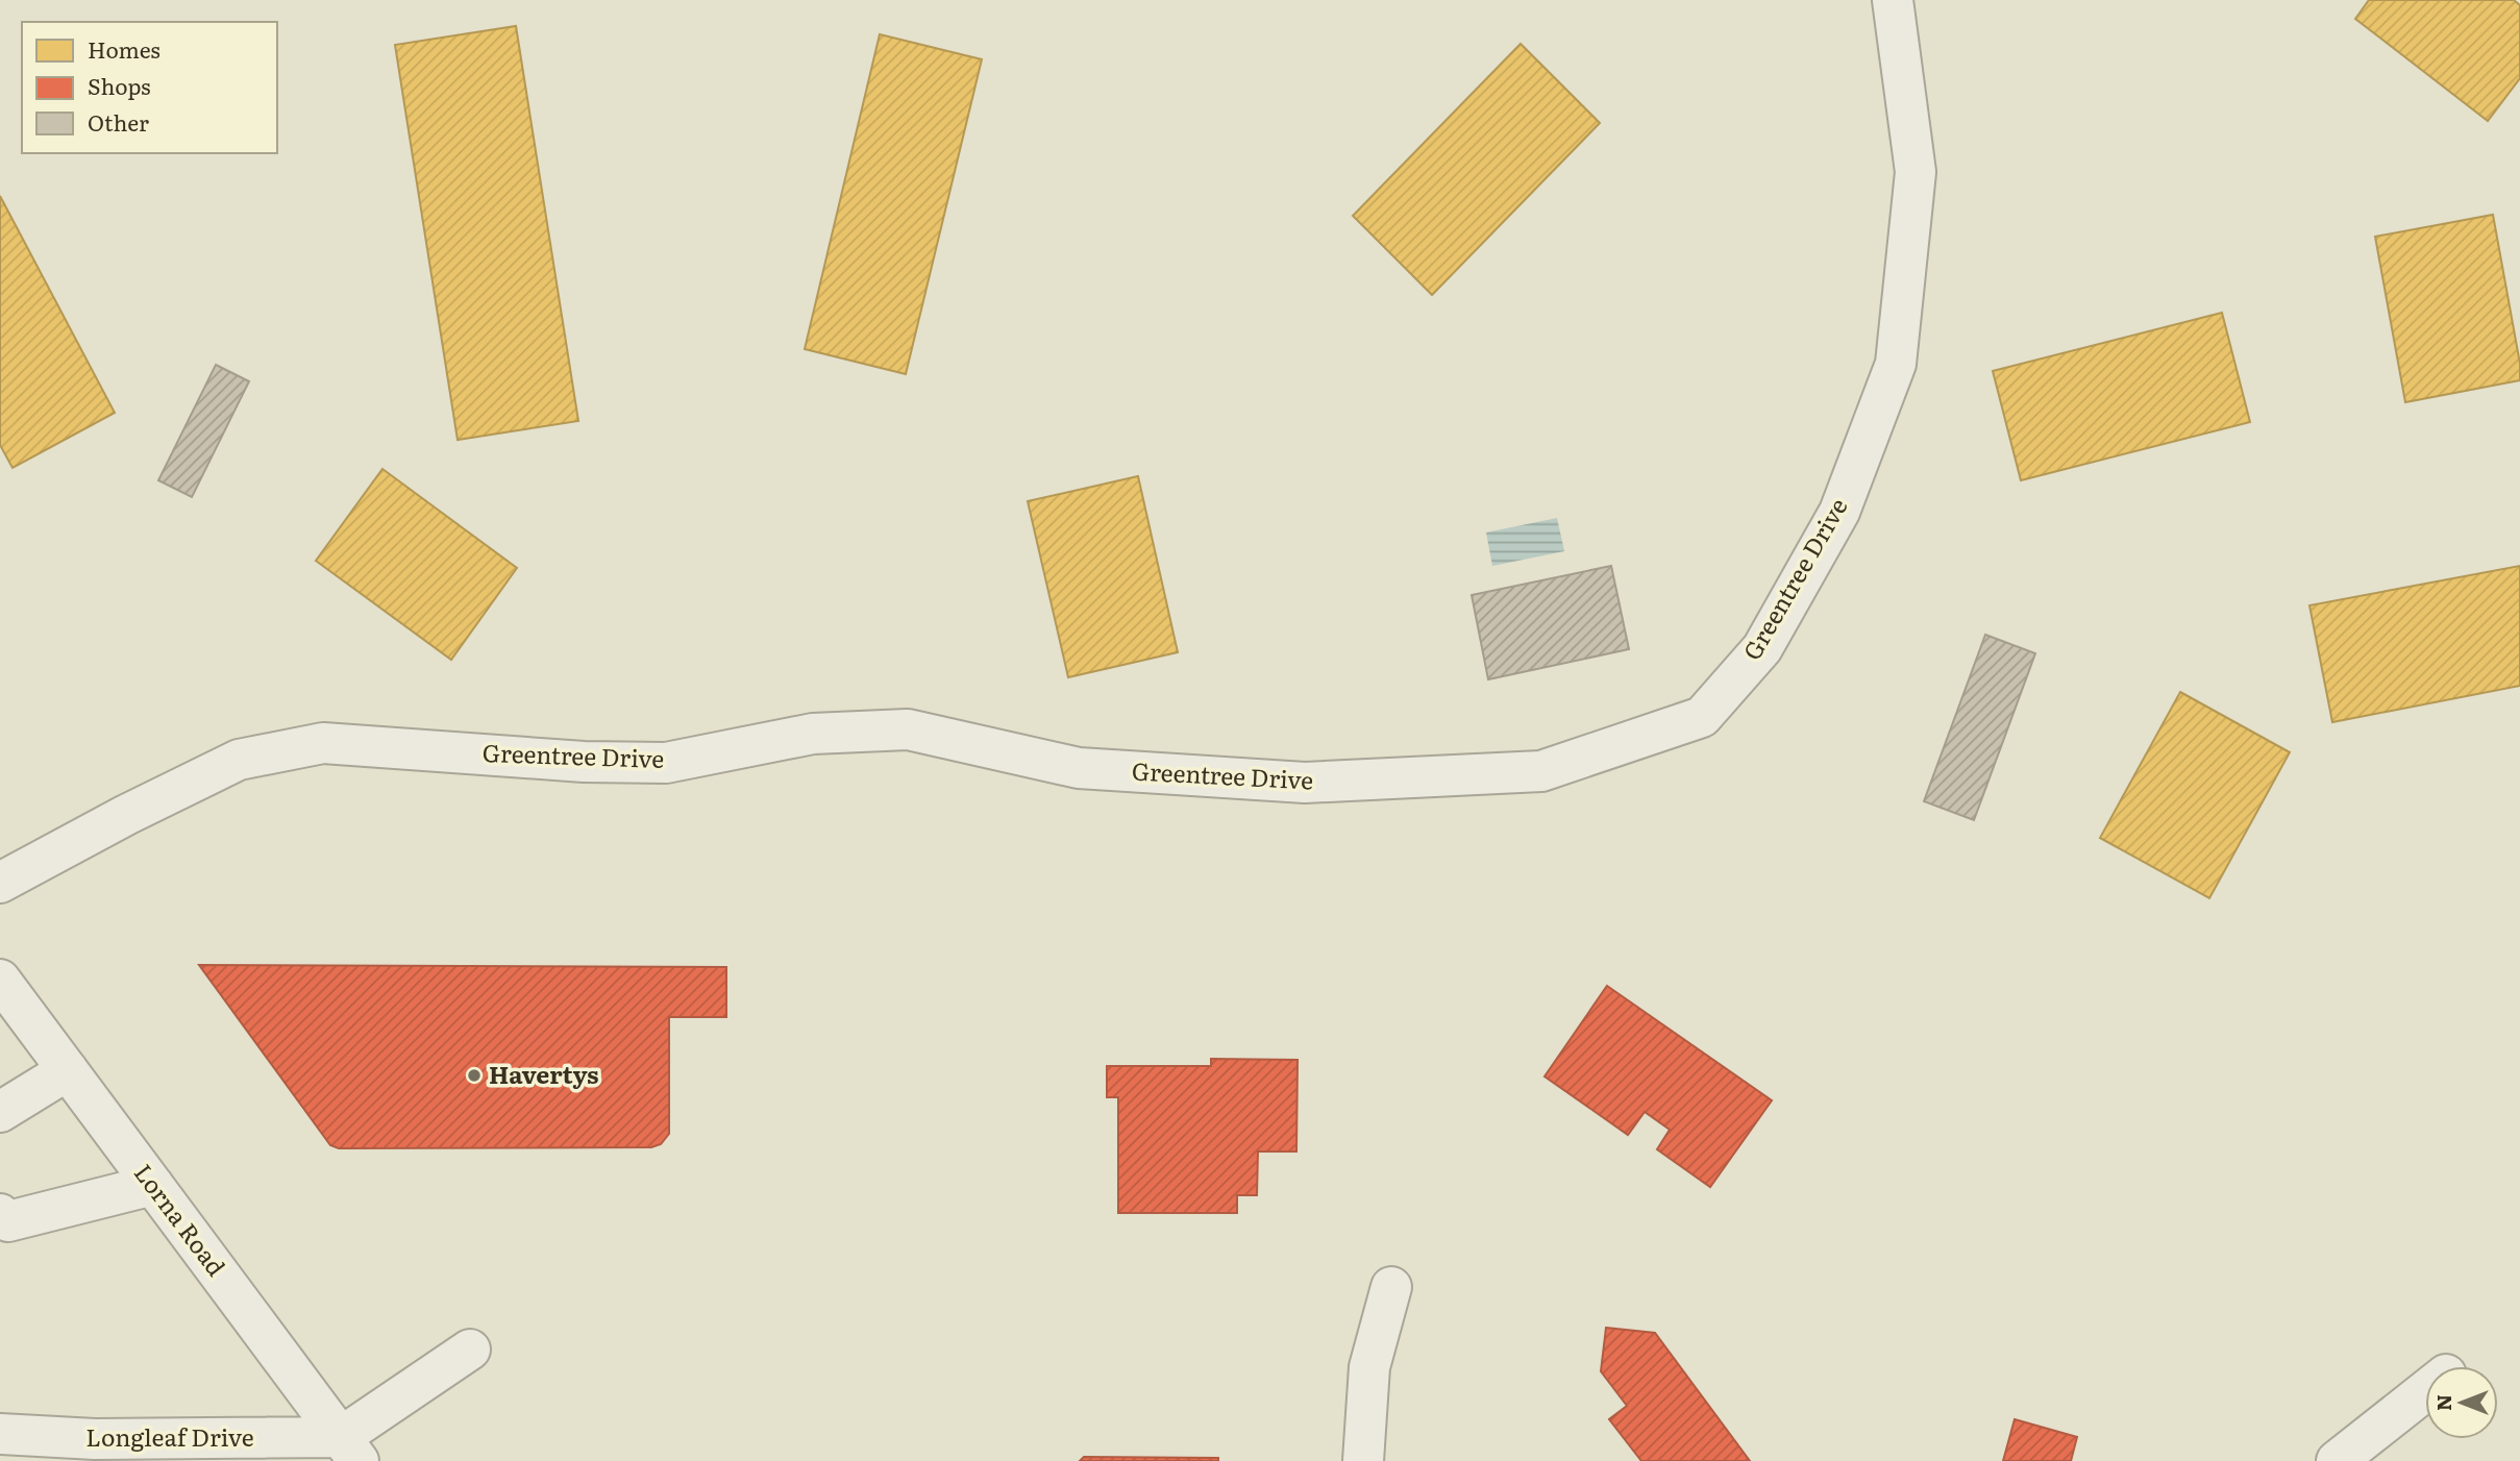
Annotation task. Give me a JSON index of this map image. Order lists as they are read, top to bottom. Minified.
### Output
{"streets":{"street":["Greentree Drive","Lorna Road","Longleaf Drive"]},"crossings":[["Lorna Road","Longleaf Drive"]],"places":["Havertys"],"legend":["Homes","Shops","Other"],"north":"left"}
